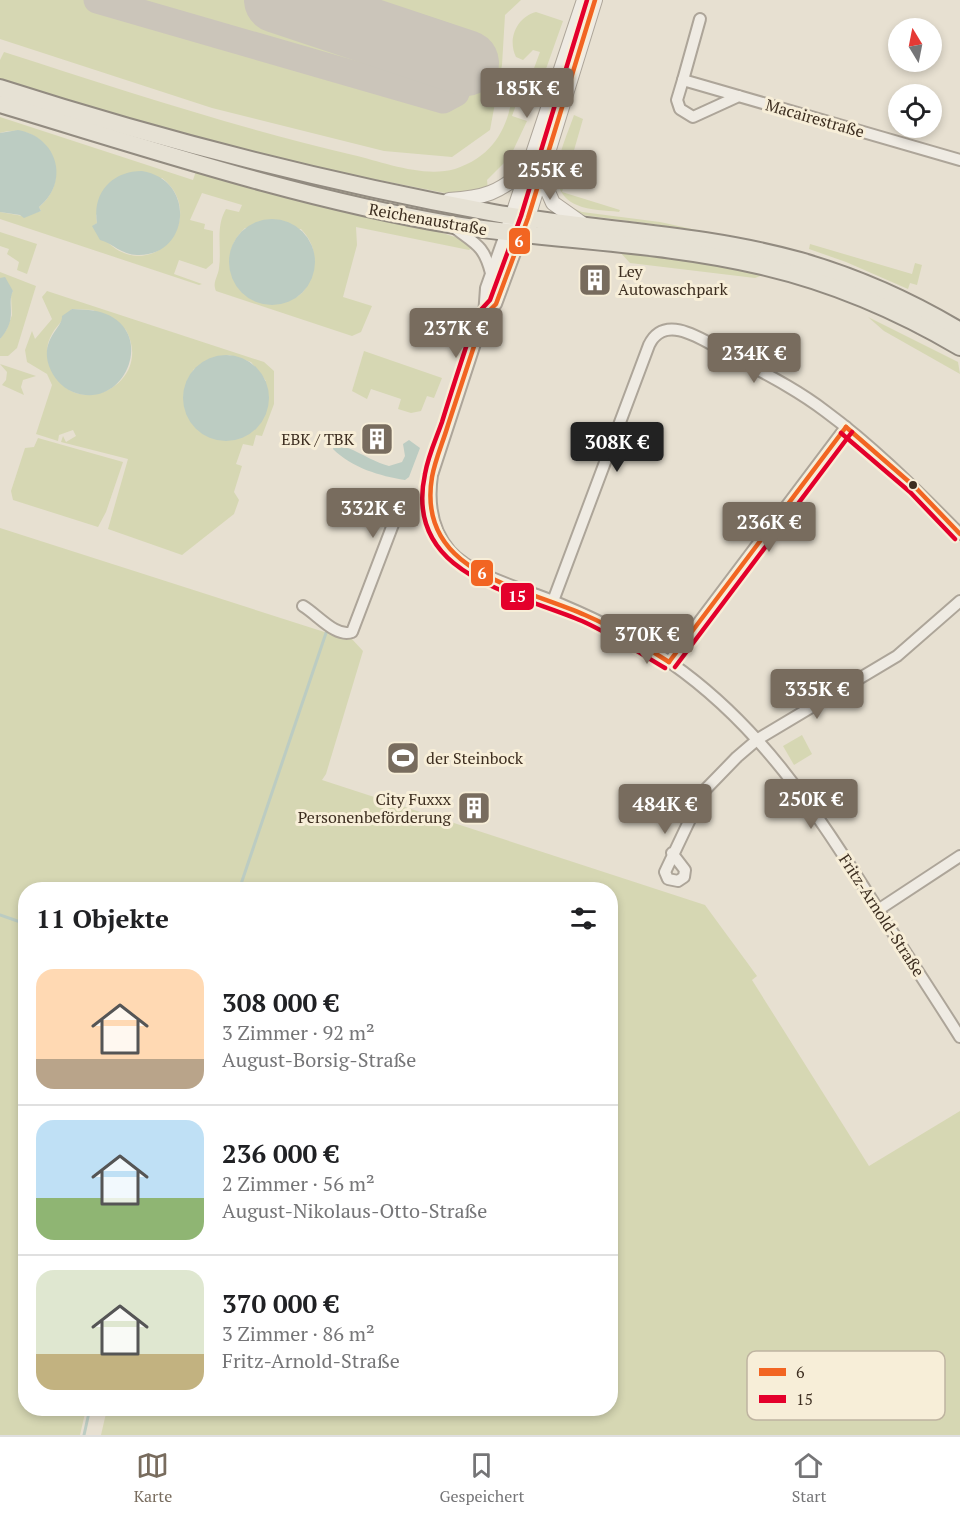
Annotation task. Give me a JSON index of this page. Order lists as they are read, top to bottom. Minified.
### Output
{"streets":{"main road":["Reichenaustraße"],"street":["Macairestraße","Fritz-Arnold-Straße"]},"crossings":[["Reichenaustraße","Fritz-Arnold-Straße"]],"places":{"building":["Ley Autowaschpark","EBK / TBK","City Fuxxx Personenbeförderung"],"sports":["der Steinbock"]},"lines":["transit line 6","transit line 15"],"legend":["6","15"],"north":"top","page":{"price":["185K €","255K €","237K €","234K €","308K €","332K €","236K €","370K €","335K €","250K €","484K €"],"heading":"11 Objekte","list":[{"name":"308 000 €","note":"3 Zimmer · 92 m² · August-Borsig-Straße"},{"name":"236 000 €","note":"2 Zimmer · 56 m² · August-Nikolaus-Otto-Straße"},{"name":"370 000 €","note":"3 Zimmer · 86 m² · Fritz-Arnold-Straße"}],"tabs":["Karte","Gespeichert","Start"]}}
